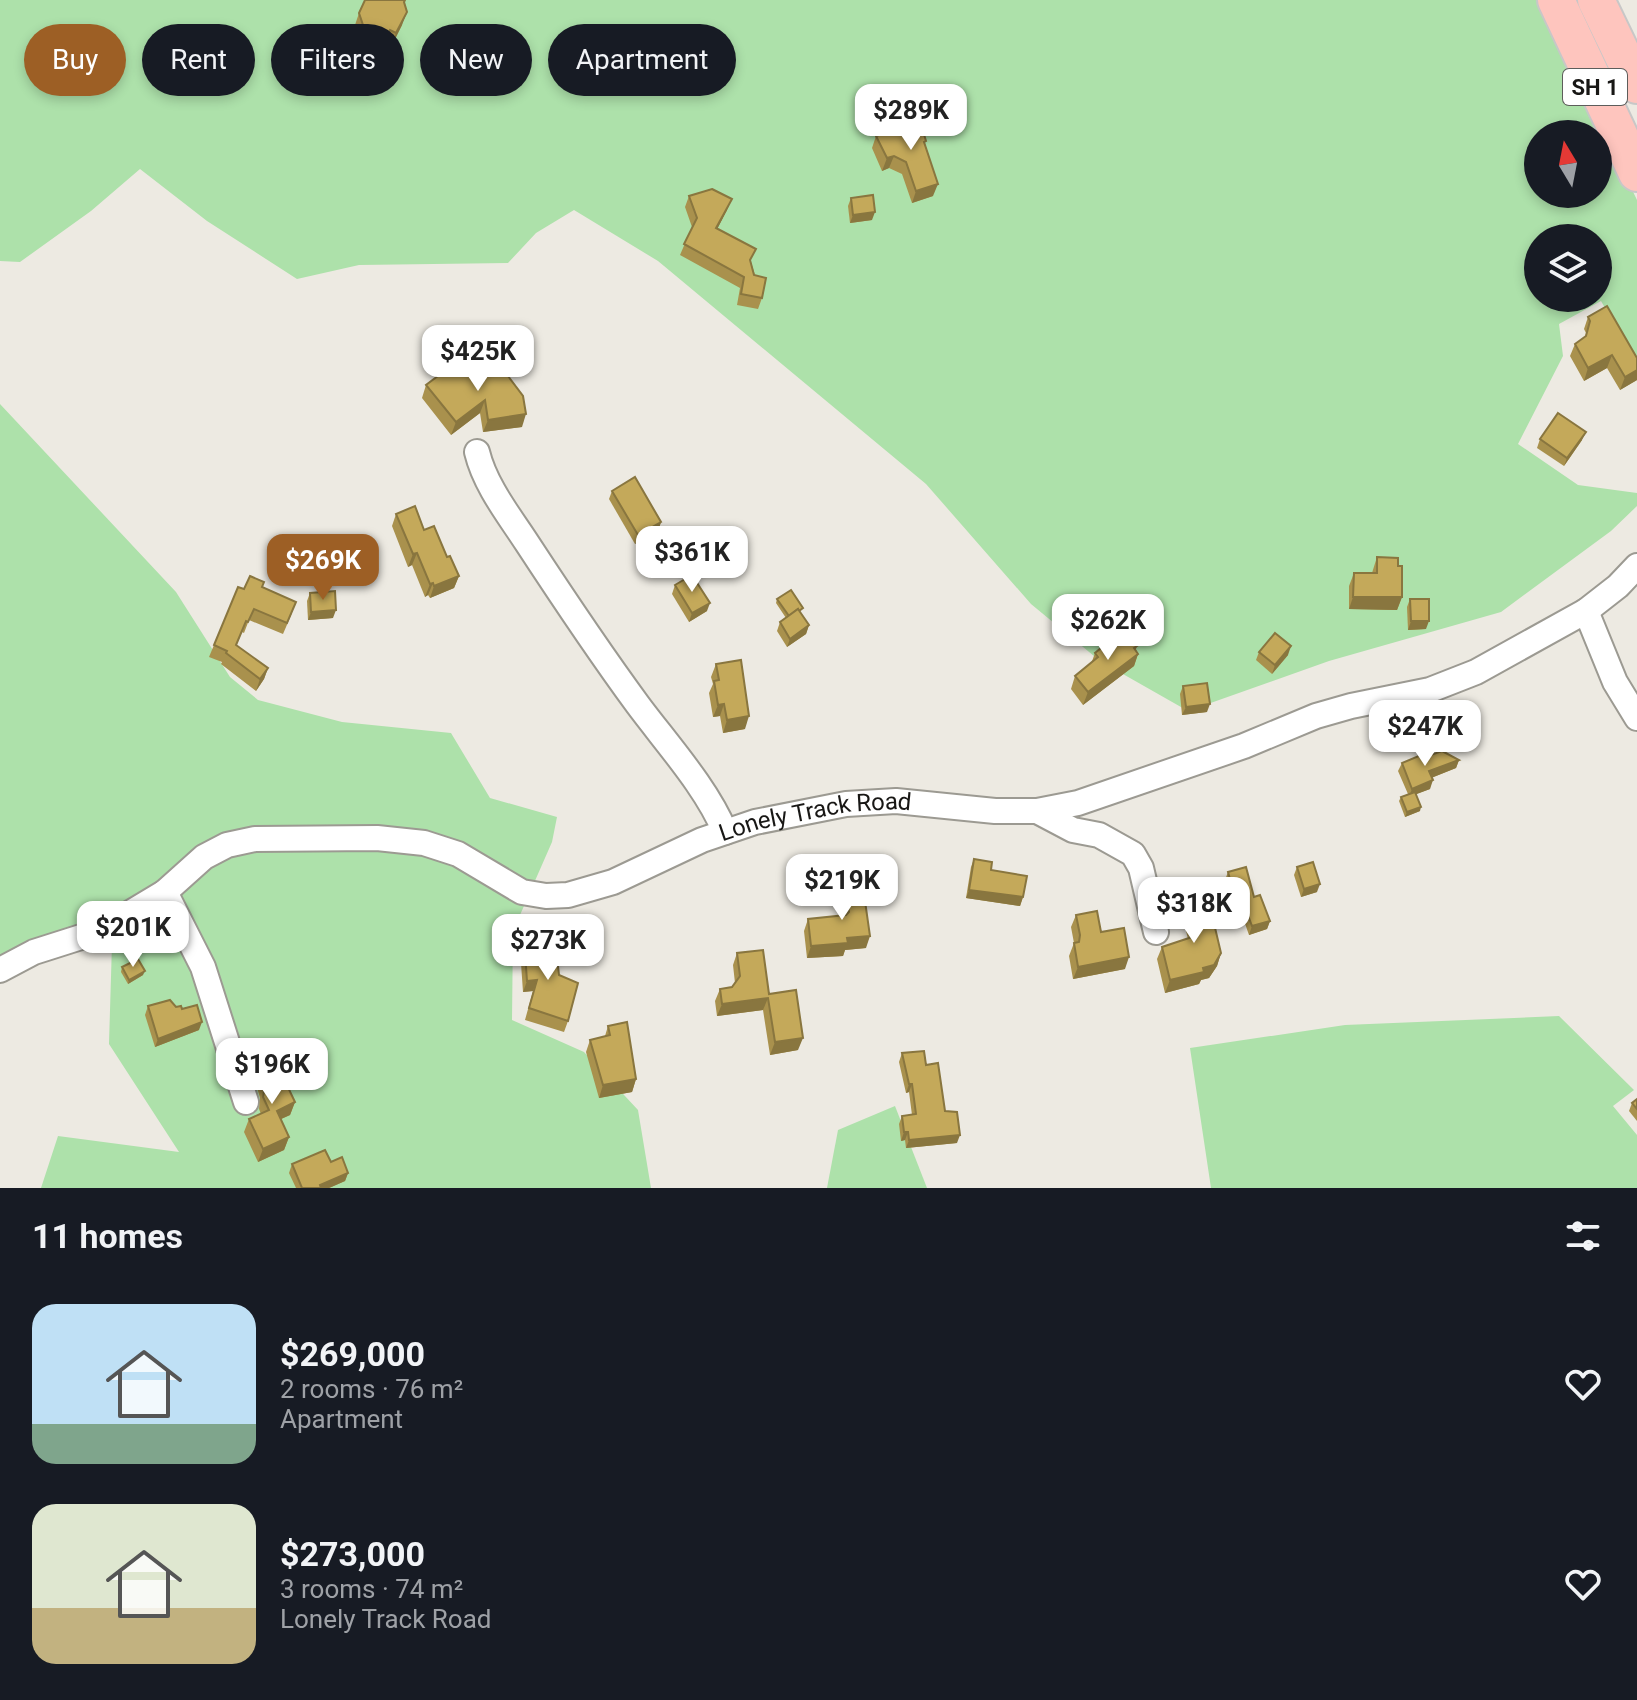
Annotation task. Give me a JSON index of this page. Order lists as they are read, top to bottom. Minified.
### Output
{"streets":{"highway":["SH 1"],"street":["Lonely Track Road"]},"north":"top","page":{"chip":["Buy","Rent","Filters","New","Apartment"],"price":["$289K","$425K","$361K","$269K","$262K","$247K","$219K","$318K","$201K","$273K","$196K"],"heading":"11 homes","list":[{"name":"$269,000","note":"2 rooms · 76 m² · Apartment"},{"name":"$273,000","note":"3 rooms · 74 m² · Lonely Track Road"}]}}
